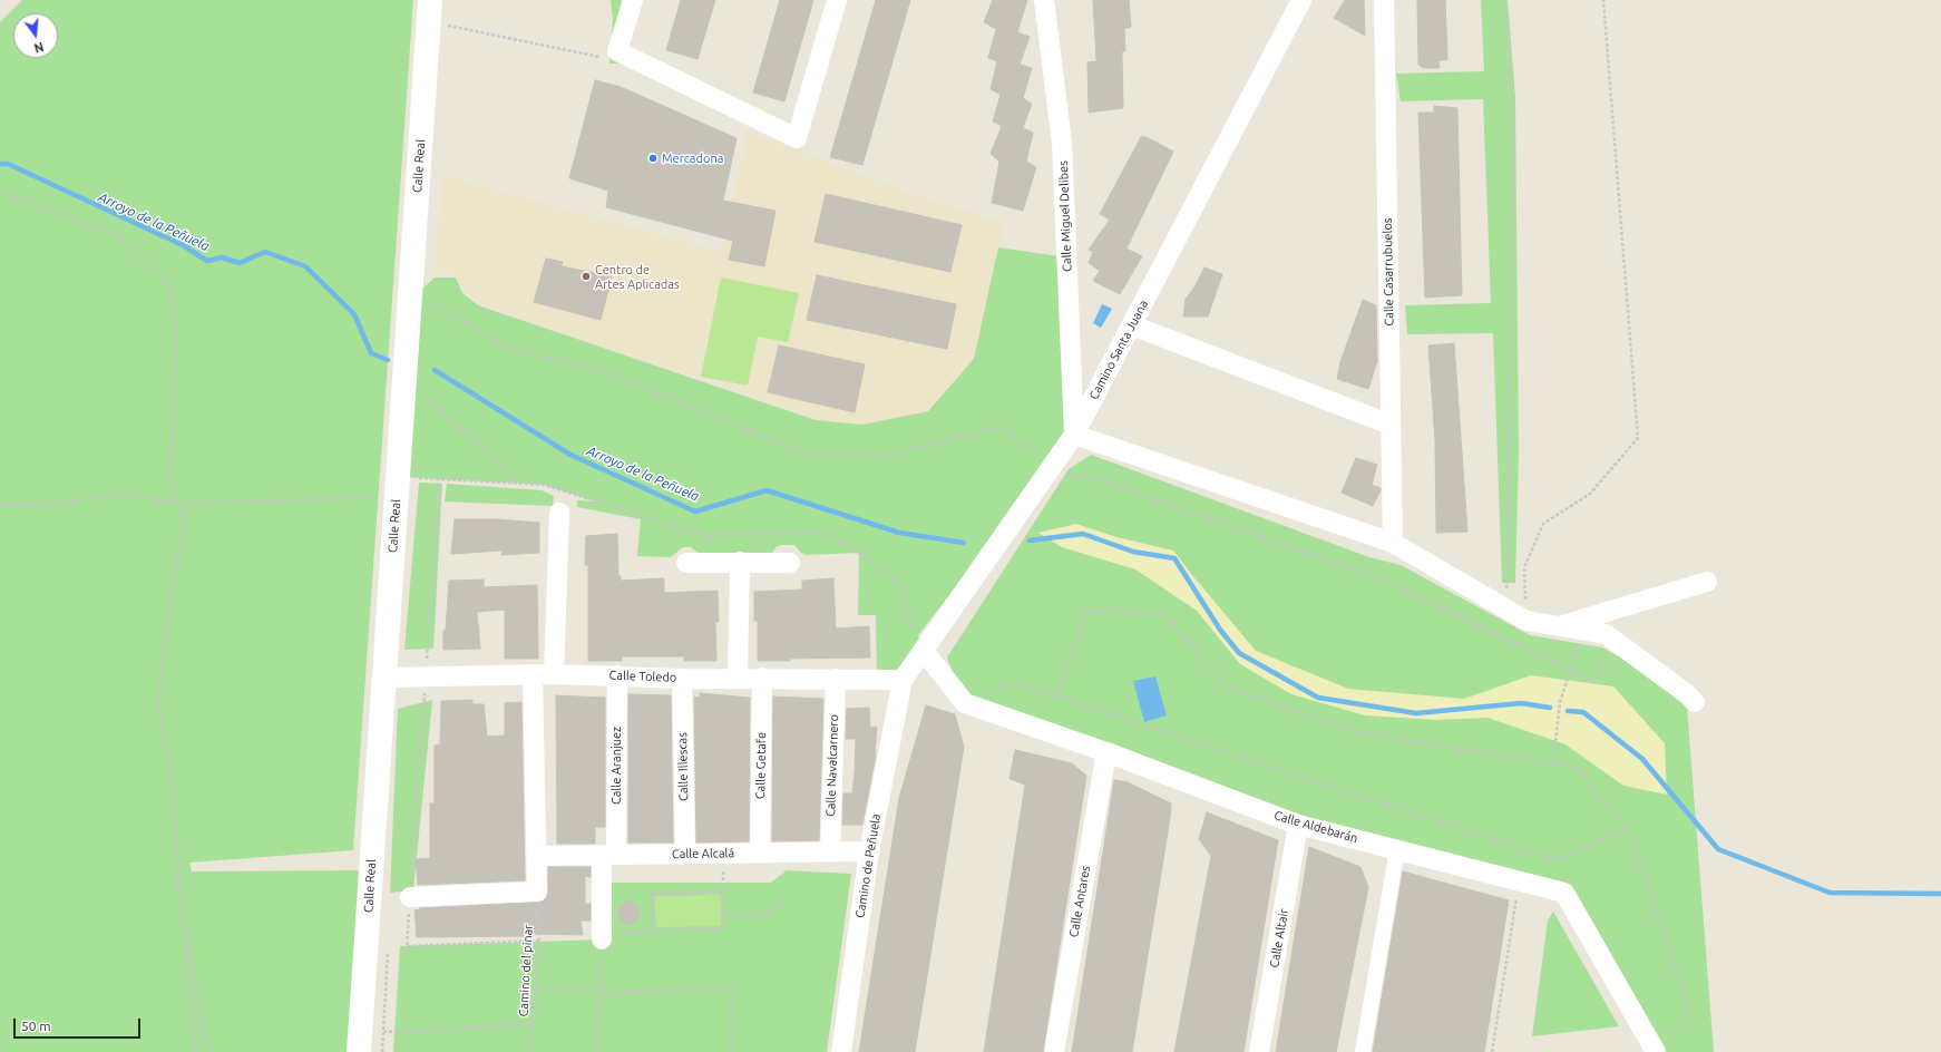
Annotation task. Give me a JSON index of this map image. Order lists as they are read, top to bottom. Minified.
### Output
{"streets":{"street":["Calle Real","Calle Miguel Delibes","Calle Casarrubuelos","Camino Santa Juana","Calle Toledo","Calle Aranjuez","Calle Getafe","Calle Navalcarnero","Calle Illescas","Calle Aldebarán","Calle Alcalá","Camino de Peñuela","Calle Antares","Calle Altair"],"path":["Camino del pinar"]},"crossings":[["Calle Real","Calle Toledo"],["Calle Miguel Delibes","Camino Santa Juana"],["Camino Santa Juana","Calle Toledo"],["Camino Santa Juana","Camino de Peñuela"],["Calle Toledo","Calle Aranjuez"],["Calle Toledo","Calle Getafe"],["Calle Toledo","Calle Navalcarnero"],["Calle Toledo","Calle Illescas"],["Calle Toledo","Camino de Peñuela"],["Calle Aranjuez","Calle Alcalá"],["Calle Getafe","Calle Alcalá"],["Calle Navalcarnero","Calle Alcalá"],["Calle Illescas","Calle Alcalá"],["Calle Aldebarán","Calle Antares"],["Calle Aldebarán","Calle Altair"],["Calle Alcalá","Camino de Peñuela"]],"water":["Arroyo de la Peñuela"],"places":["Mercadona","Centro de Artes Aplicadas"],"scale_bar":"50 m","north":"bottom"}
